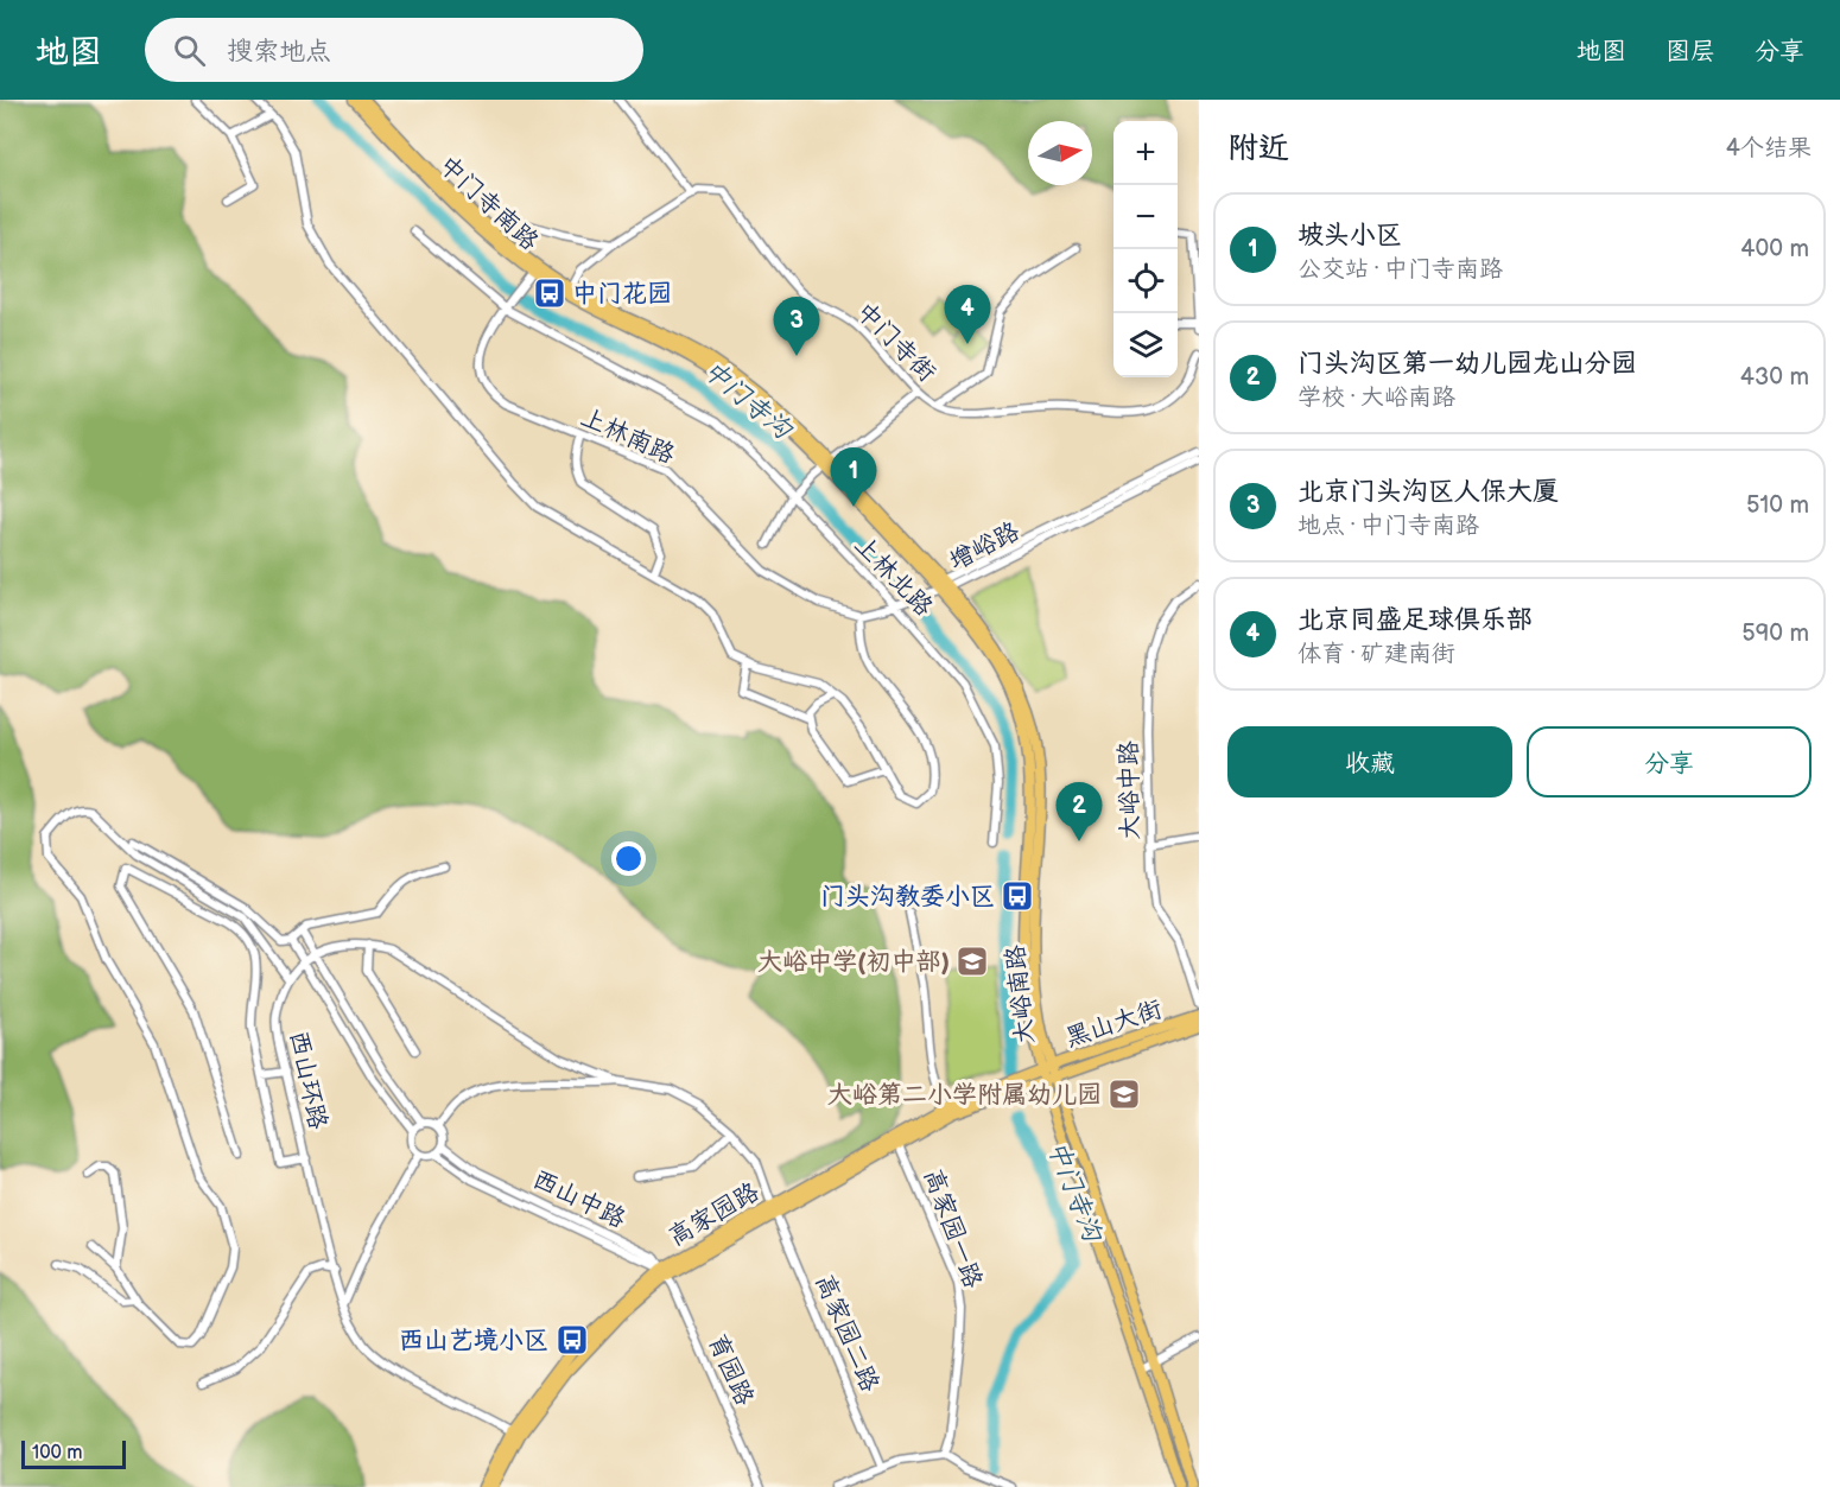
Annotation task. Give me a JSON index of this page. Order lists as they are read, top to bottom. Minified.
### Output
{"streets":{"main road":["中门寺南路","大峪南路","黑山大街","高家园路"],"street":["中门寺街","上林南路","增峪路","上林北路","大峪中路","西山环路","西山中路","高家园一路","高家园二路","育园路"]},"crossings":[["中门寺南路","上林南路"],["中门寺南路","增峪路"],["中门寺南路","大峪南路"],["上林南路","上林北路"],["增峪路","大峪南路"],["大峪南路","黑山大街"],["大峪南路","高家园路"],["黑山大街","高家园路"],["西山环路","高家园路"],["西山环路","高家园二路"],["西山中路","高家园路"],["西山中路","育园路"],["高家园路","高家园一路"],["高家园路","高家园二路"],["高家园路","育园路"]],"water":["中门寺沟"],"places":{"bus stop":["中门花园","门头沟教委小区","西山艺境小区"],"school or university":["大峪中学(初中部)","大峪第二小学附属幼儿园"]},"scale_bar":"100 m","north":"right","page":{"header":"地图","search":"搜索地点","nav":["地图","图层","分享"],"heading":["附近","4个结果"],"map_buttons":["+","−"],"list":[{"mark":"1","name":"坡头小区","note":"公交站 · 中门寺南路","value":"400 m"},{"mark":"2","name":"门头沟区第一幼儿园龙山分园","note":"学校 · 大峪南路","value":"430 m"},{"mark":"3","name":"北京门头沟区人保大厦","note":"地点 · 中门寺南路","value":"510 m"},{"mark":"4","name":"北京同盛足球俱乐部","note":"体育 · 矿建南街","value":"590 m"}],"pins":["4","3","1","2"],"buttons":["收藏","分享"],"scale":"100 m"}}
